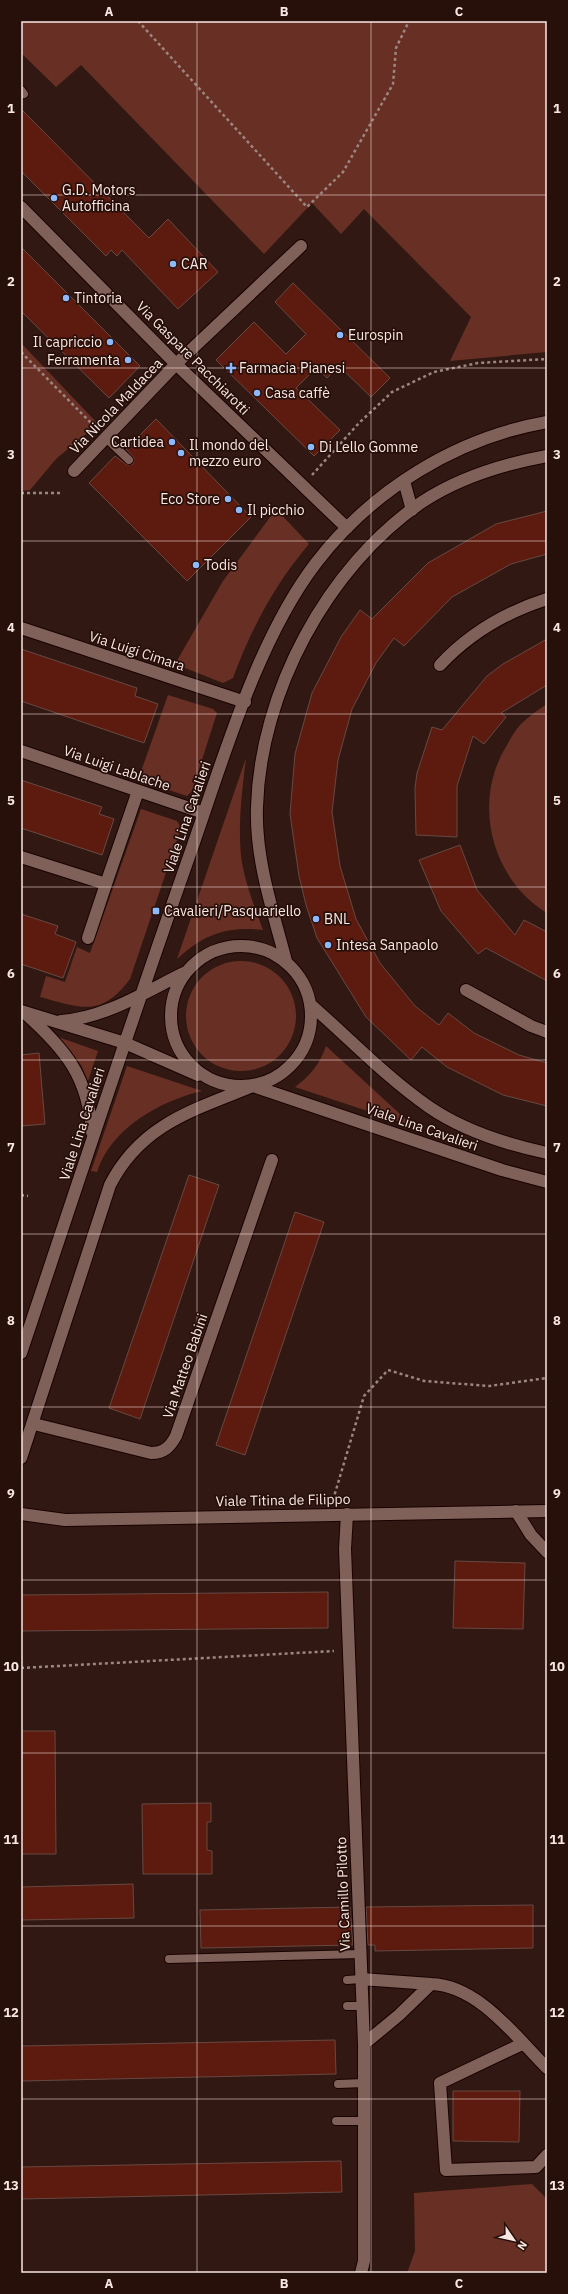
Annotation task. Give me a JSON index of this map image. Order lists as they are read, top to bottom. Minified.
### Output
{"streets":{"street":["Via Gaspare Pacchiarotti","Via Nicola Maldacea","Via Luigi Cimara","Via Luigi Lablache","Viale Lina Cavalieri","Via Matteo Babini","Viale Titina de Filippo","Via Camillo Pilotto"]},"crossings":[["Via Gaspare Pacchiarotti","Via Nicola Maldacea"],["Via Gaspare Pacchiarotti","Viale Lina Cavalieri"],["Via Luigi Cimara","Viale Lina Cavalieri"],["Via Luigi Lablache","Viale Lina Cavalieri"],["Viale Titina de Filippo","Via Camillo Pilotto"]],"places":{"other":["G.D. Motors Autofficina","CAR","Tintoria","Eurospin","Il capriccio","Ferramenta","Casa caffè","Cartidea","Di Lello Gomme","Il mondo del mezzo euro","Eco Store","Il picchio","Todis","BNL","Intesa Sanpaolo"],"health":["Farmacia Pianesi"],"transit":["Cavalieri/Pasquariello"]},"north":"bottom right","grid":{"columns":["A","B","C"],"rows":["1","2","3","4","5","6","7","8","9","10","11","12","13"]}}
